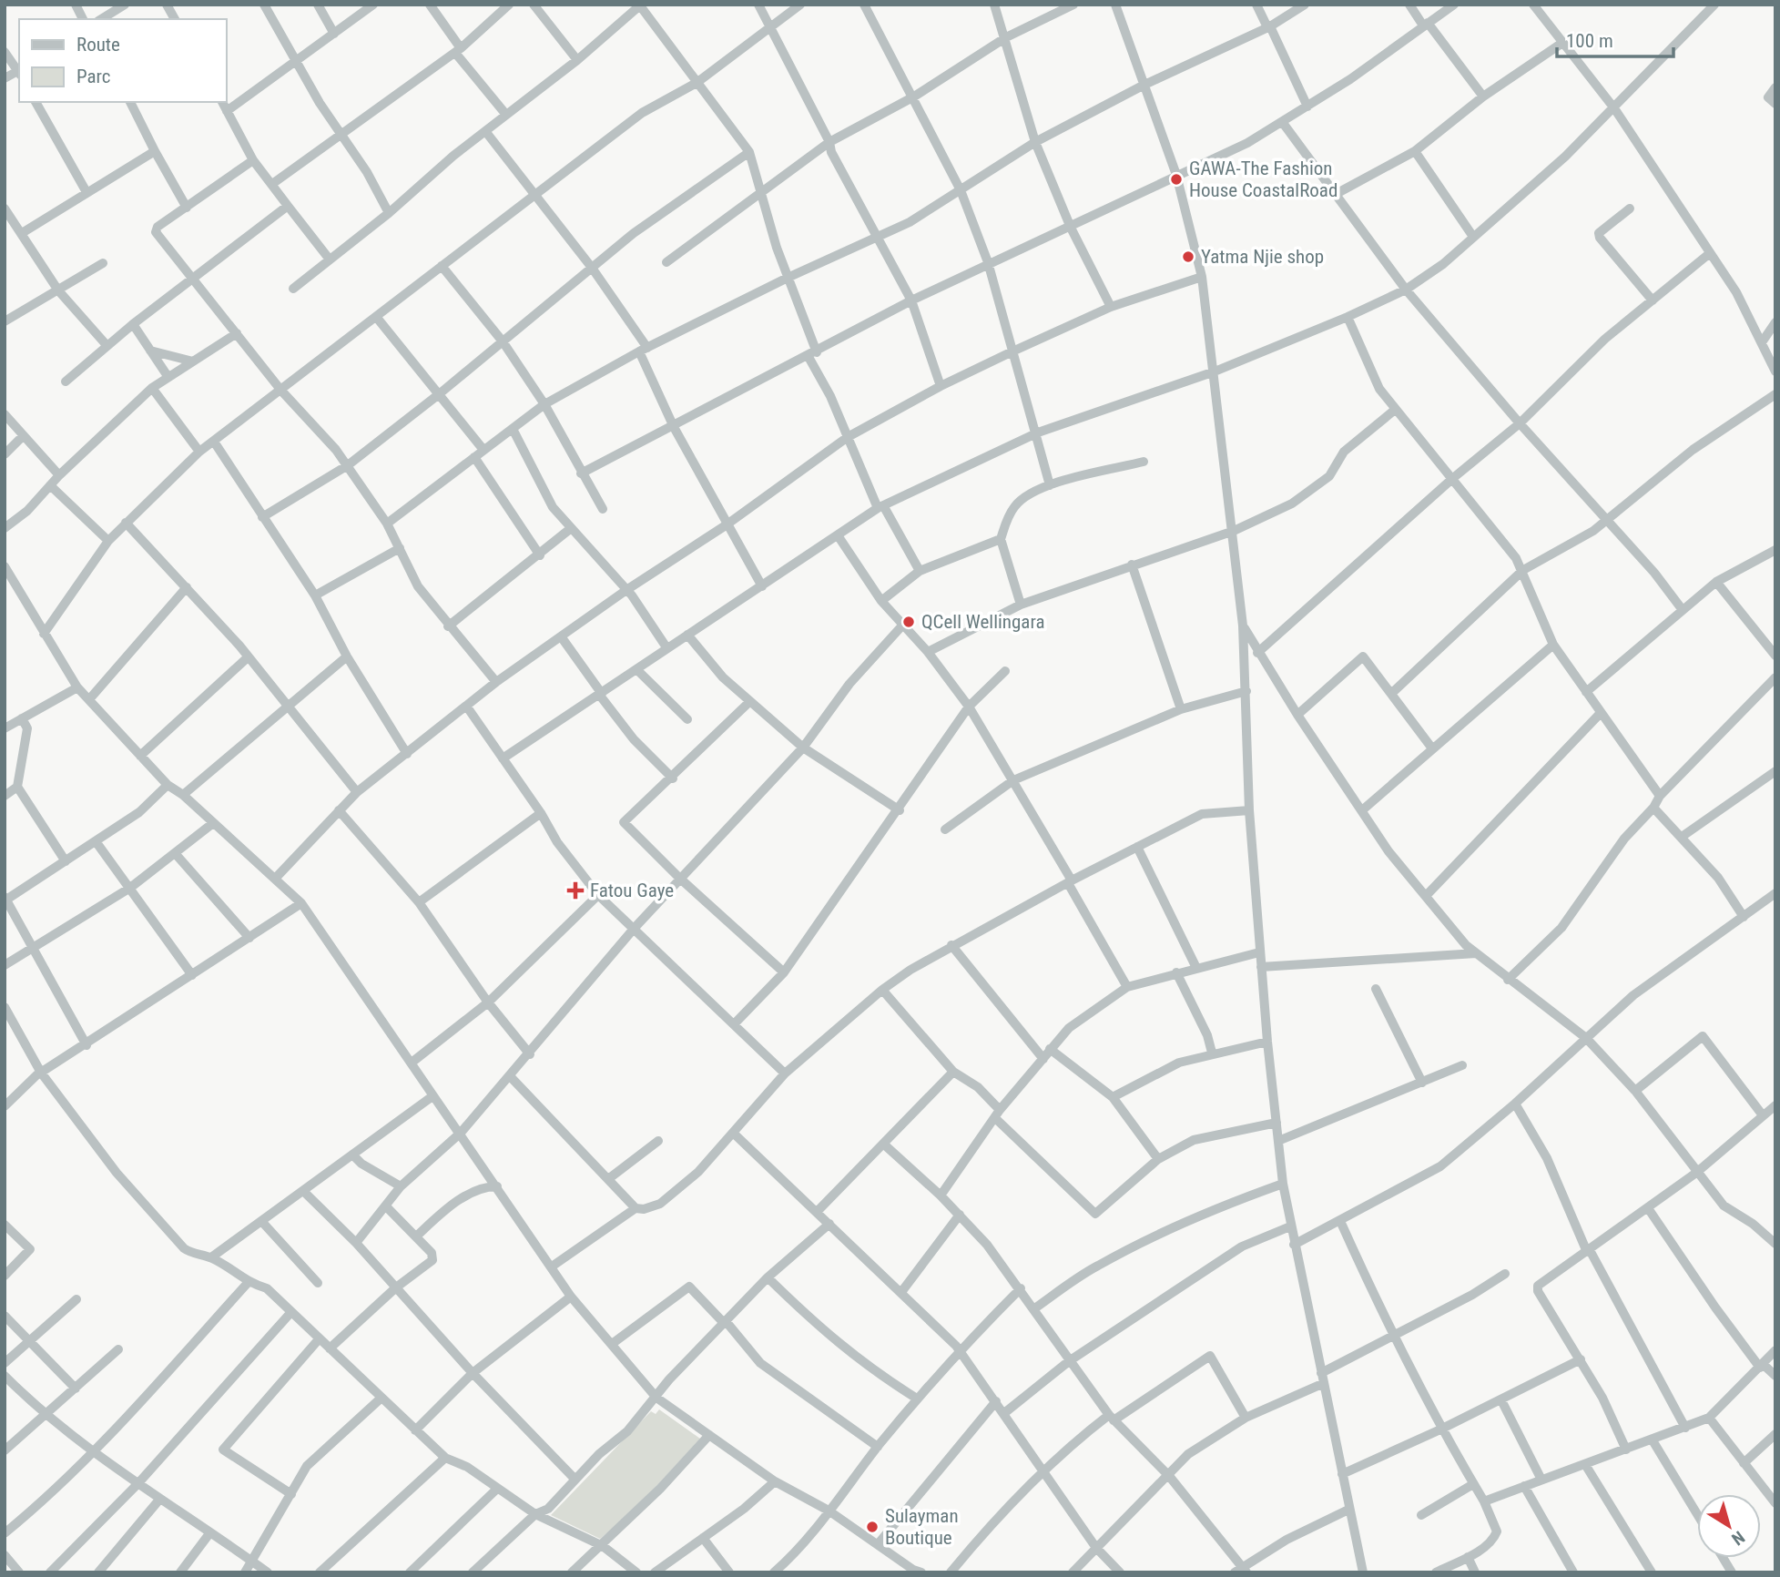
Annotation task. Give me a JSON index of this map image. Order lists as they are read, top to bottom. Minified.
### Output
{"places":{"other":["GAWA-The Fashion House CoastalRoad","Yatma Njie shop","QCell Wellingara","Sulayman Boutique"],"health":["Fatou Gaye"]},"legend":["Route","Parc"],"scale_bar":"100 m","north":"bottom right"}
